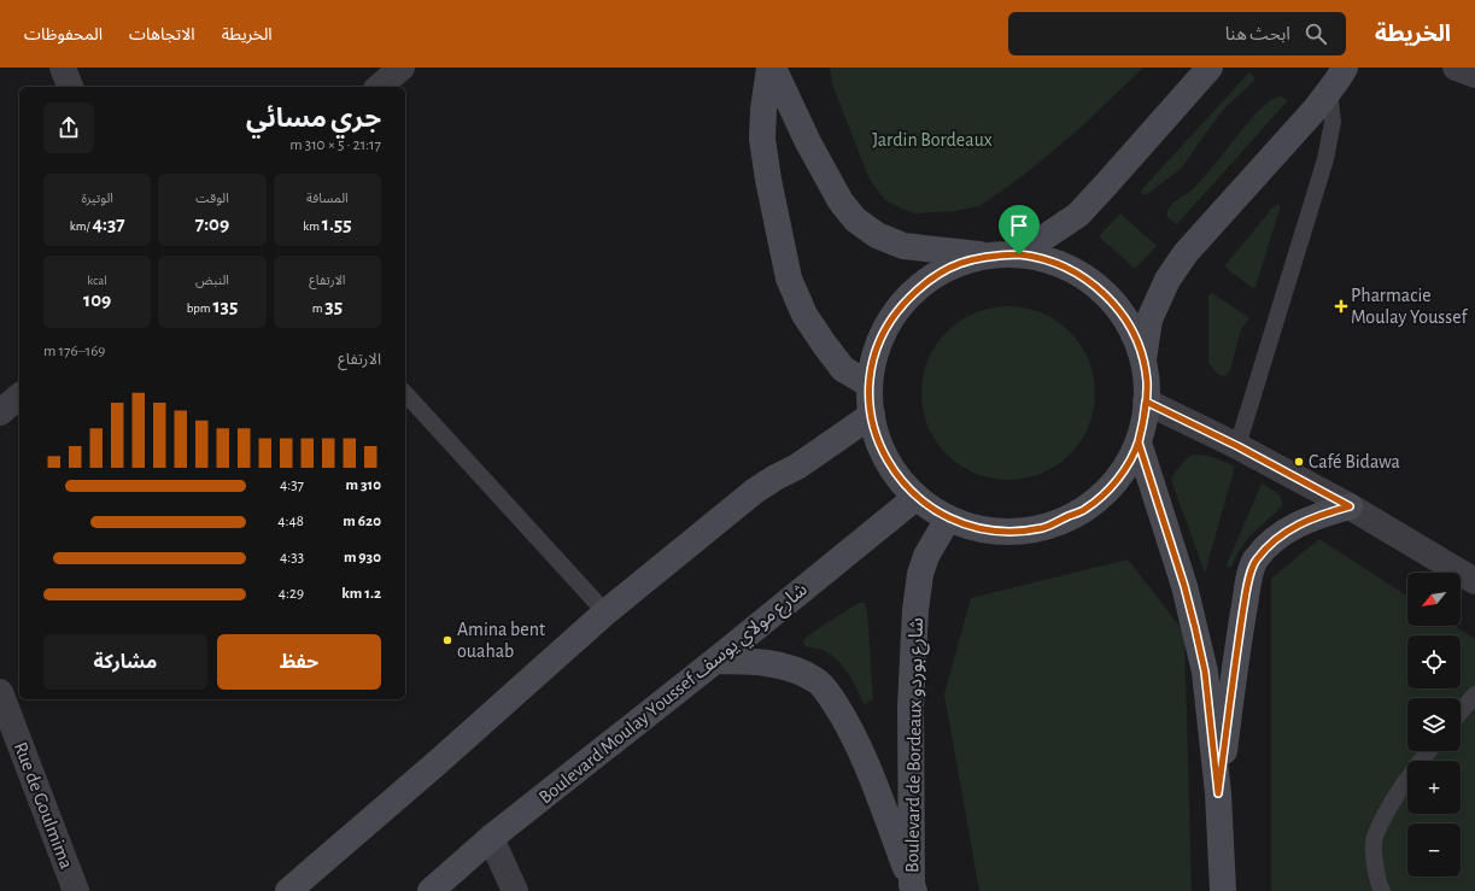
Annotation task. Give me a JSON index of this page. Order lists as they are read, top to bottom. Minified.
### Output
{"streets":{"main road":["Boulevard Moulay Youssef شارع مولاي يوسف","Boulevard de Bordeaux شارع بوردو"],"street":["Rue de Goulmima"]},"parks":["Jardin Bordeaux"],"places":{"health":["Pharmacie Moulay Youssef"],"other":["Café Bidawa","Amina bent ouahab"]},"north":"bottom left","page":{"header":"الخريطة","search":"ابحث هنا","nav":["الخريطة","الاتجاهات","المحفوظات"],"heading":["جري مسائي","21:17 · 5 × 310 m"],"stats":[["المسافة","1.55 km"],["الوقت","7:09"],["الوتيرة","4:37 /km"],["الارتفاع","35 m"],["النبض","135 bpm"],["kcal","109"]],"chart":["الارتفاع","169–176 m"],"list":[{"name":"310 m","note":"4:37"},{"name":"620 m","note":"4:48"},{"name":"930 m","note":"4:33"},{"name":"1.2 km","note":"4:29"}],"map_buttons":["+","−"],"buttons":["حفظ","مشاركة"]}}
